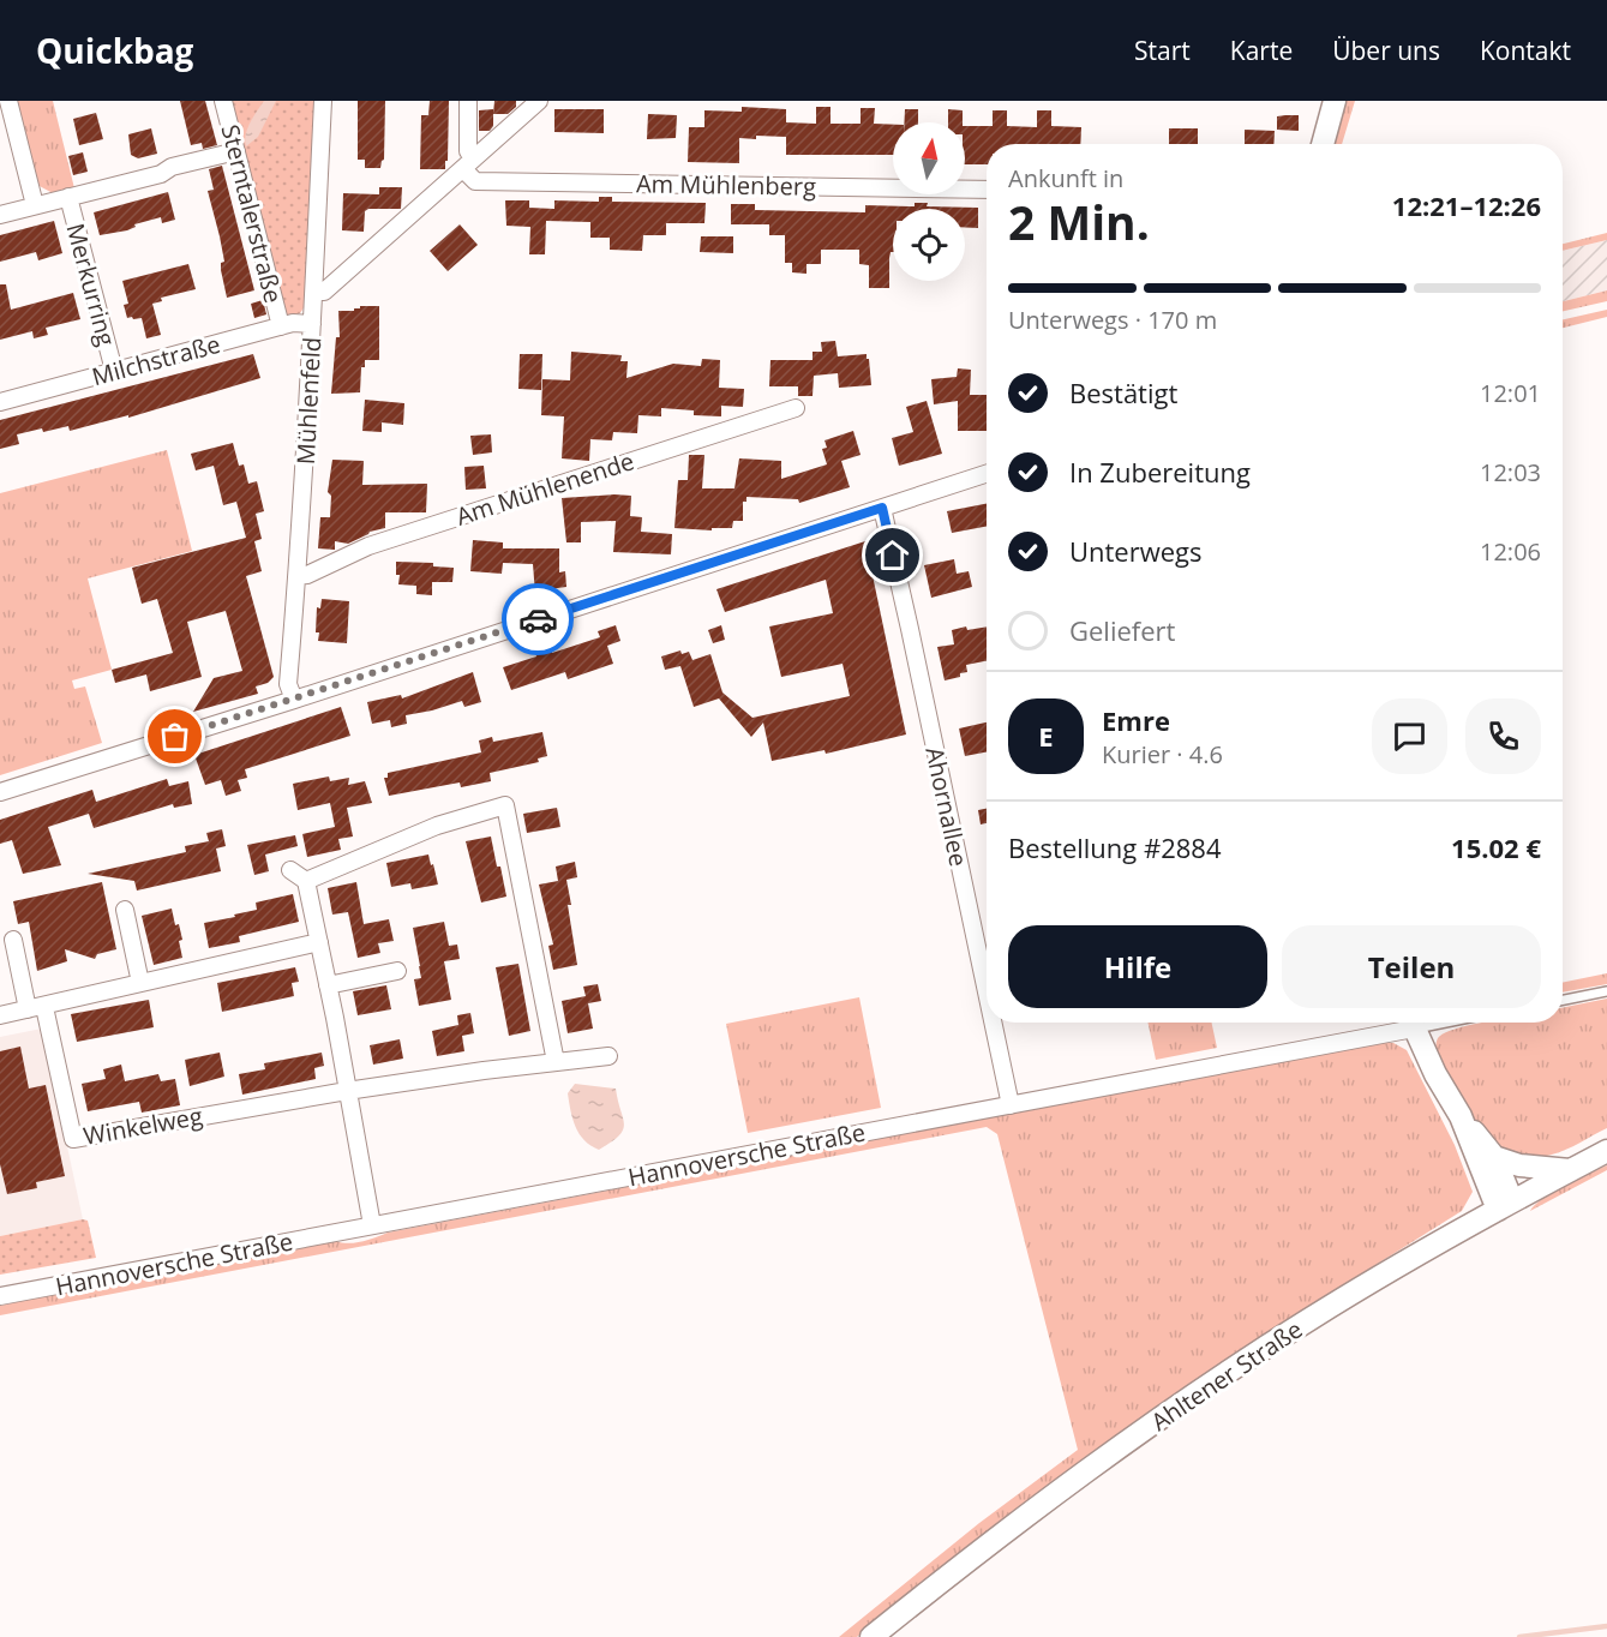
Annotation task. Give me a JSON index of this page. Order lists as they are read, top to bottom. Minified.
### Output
{"streets":{"main road":["Ahltener Straße"],"street":["Am Mühlenberg","Sterntalerstraße","Merkurring","Milchstraße","Mühlenfeld","Am Mühlenende","Ahornallee","Winkelweg","Hannoversche Straße"]},"crossings":[["Sterntalerstraße","Merkurring"],["Sterntalerstraße","Milchstraße"],["Merkurring","Milchstraße"],["Milchstraße","Mühlenfeld"],["Mühlenfeld","Am Mühlenende"],["Ahornallee","Hannoversche Straße"]],"north":"top","page":{"header":"Quickbag","nav":["Start","Karte","Über uns","Kontakt"],"heading":["2 Min.","Ankunft in","12:21–12:26"],"panel":["Emre","Kurier · 4.6","Bestellung #2884","15.02 €"],"bar":"Unterwegs · 170 m","list":[["Bestätigt","12:01"],["In Zubereitung","12:03"],["Unterwegs","12:06"],"Geliefert"],"round":"E","buttons":["Hilfe","Teilen"]}}
